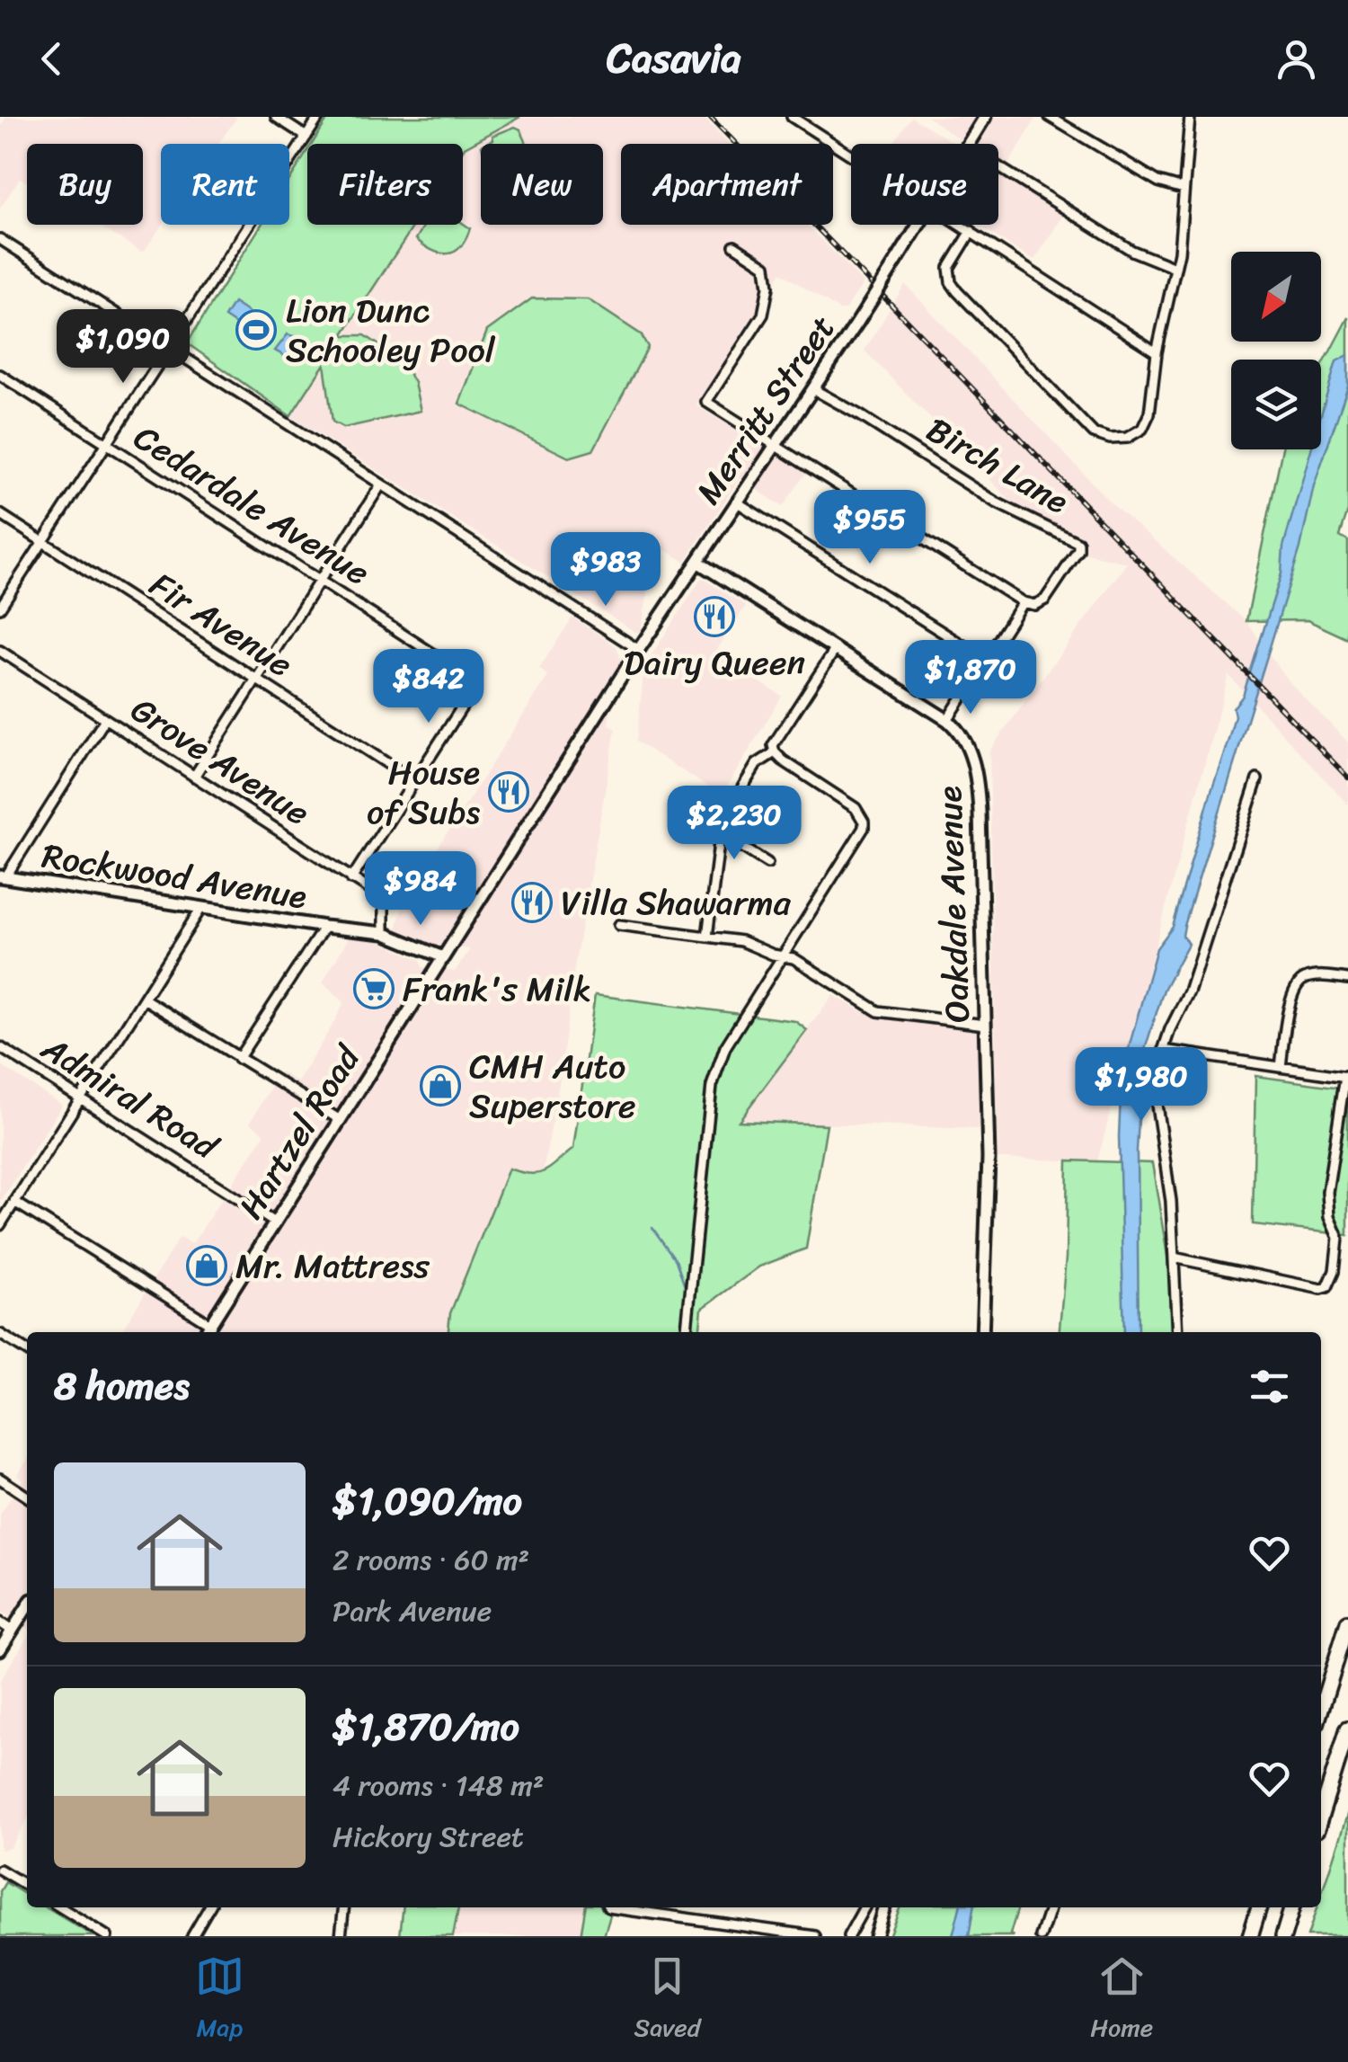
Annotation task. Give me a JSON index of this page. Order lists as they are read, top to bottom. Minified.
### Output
{"streets":{"street":["Merritt Street","Birch Lane","Cedardale Avenue","Fir Avenue","Grove Avenue","Rockwood Avenue","Oakdale Avenue","Admiral Road","Hartzel Road"]},"crossings":[["Merritt Street","Birch Lane"],["Merritt Street","Rockwood Avenue"],["Merritt Street","Oakdale Avenue"],["Merritt Street","Hartzel Road"],["Cedardale Avenue","Fir Avenue"],["Grove Avenue","Rockwood Avenue"],["Rockwood Avenue","Hartzel Road"],["Admiral Road","Hartzel Road"]],"places":{"sports":["Lion Dunc Schooley Pool"],"restaurant":["Dairy Queen","House of Subs","Villa Shawarma"],"supermarket":["Frank's Milk"],"shop":["CMH Auto Superstore","Mr. Mattress"]},"north":"bottom left","page":{"header":"Casavia","chip":["Buy","Rent","Filters","New","Apartment","House"],"price":["$1,090","$955","$983","$1,870","$842","$2,230","$984","$1,980"],"heading":"8 homes","list":[{"name":"$1,090/mo","note":"2 rooms · 60 m² · Park Avenue"},{"name":"$1,870/mo","note":"4 rooms · 148 m² · Hickory Street"}],"tabs":["Map","Saved","Home"]}}
